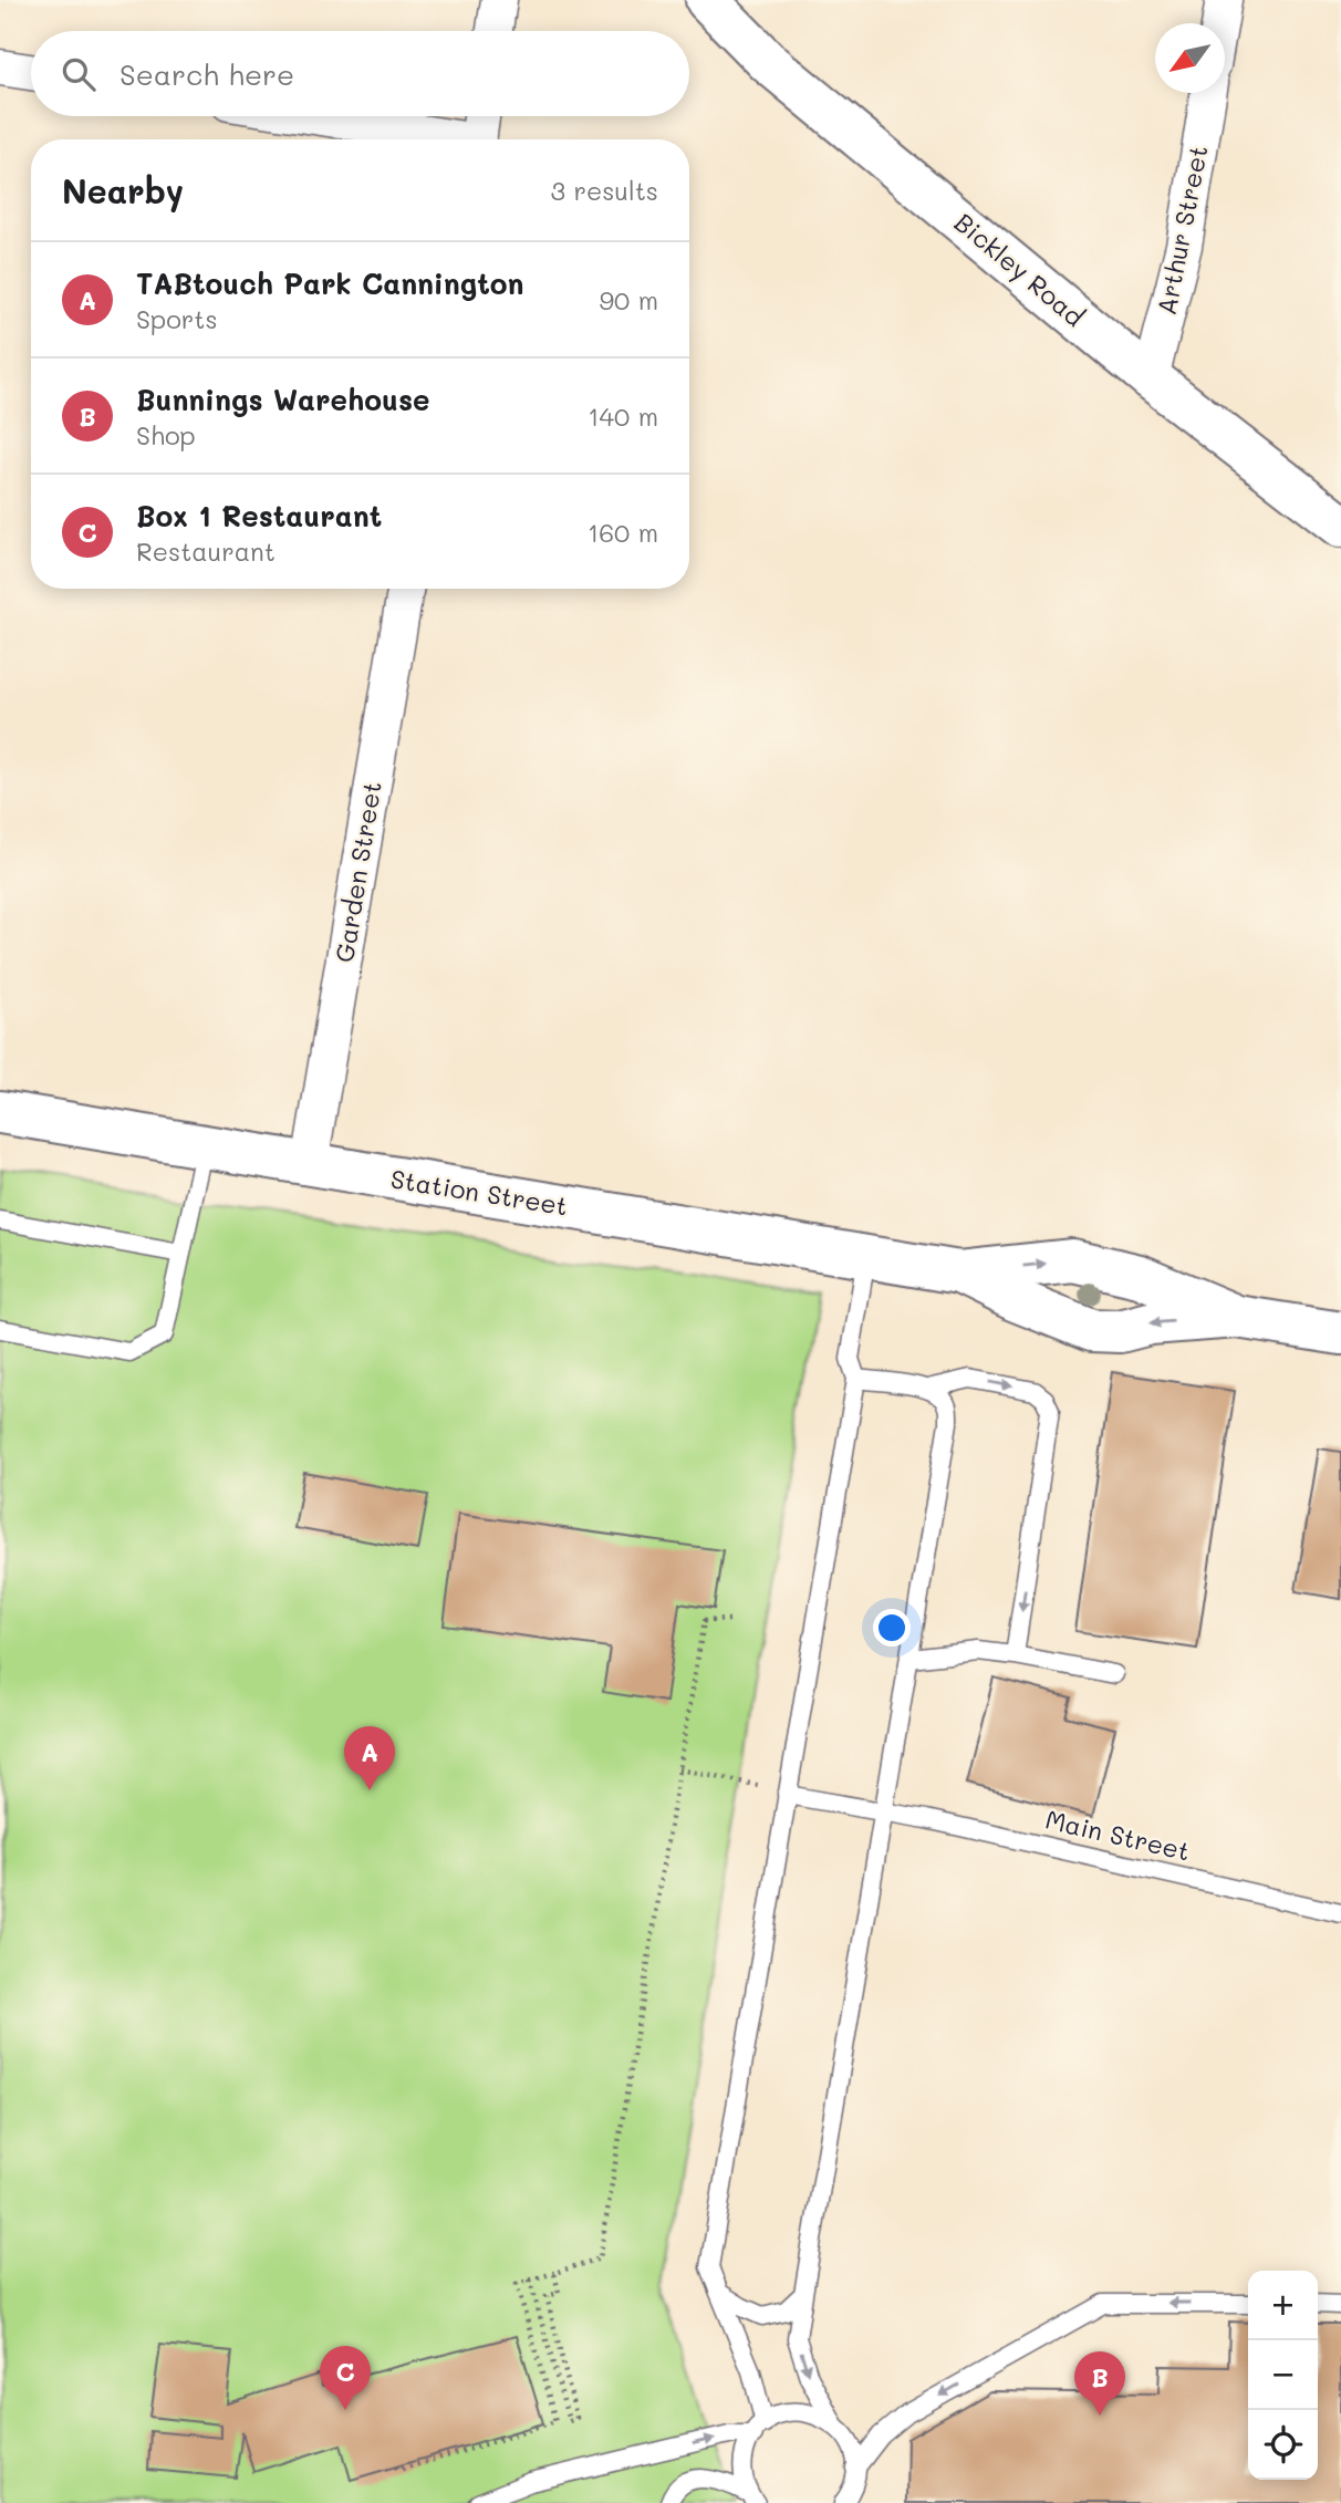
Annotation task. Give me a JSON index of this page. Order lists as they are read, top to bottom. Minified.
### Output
{"streets":{"street":["Arthur Street","Bickley Road","Garden Street","Station Street"],"lane":["Main Street"]},"crossings":[["Arthur Street","Bickley Road"],["Garden Street","Station Street"]],"north":"bottom left","page":{"search":"Search here","heading":["Nearby","3 results"],"list":[{"mark":"A","name":"TABtouch Park Cannington","note":"Sports","value":"90 m"},{"mark":"B","name":"Bunnings Warehouse","note":"Shop","value":"140 m"},{"mark":"C","name":"Box 1 Restaurant","note":"Restaurant","value":"160 m"}],"pins":["A","C","B"],"map_buttons":["+","−"]}}
